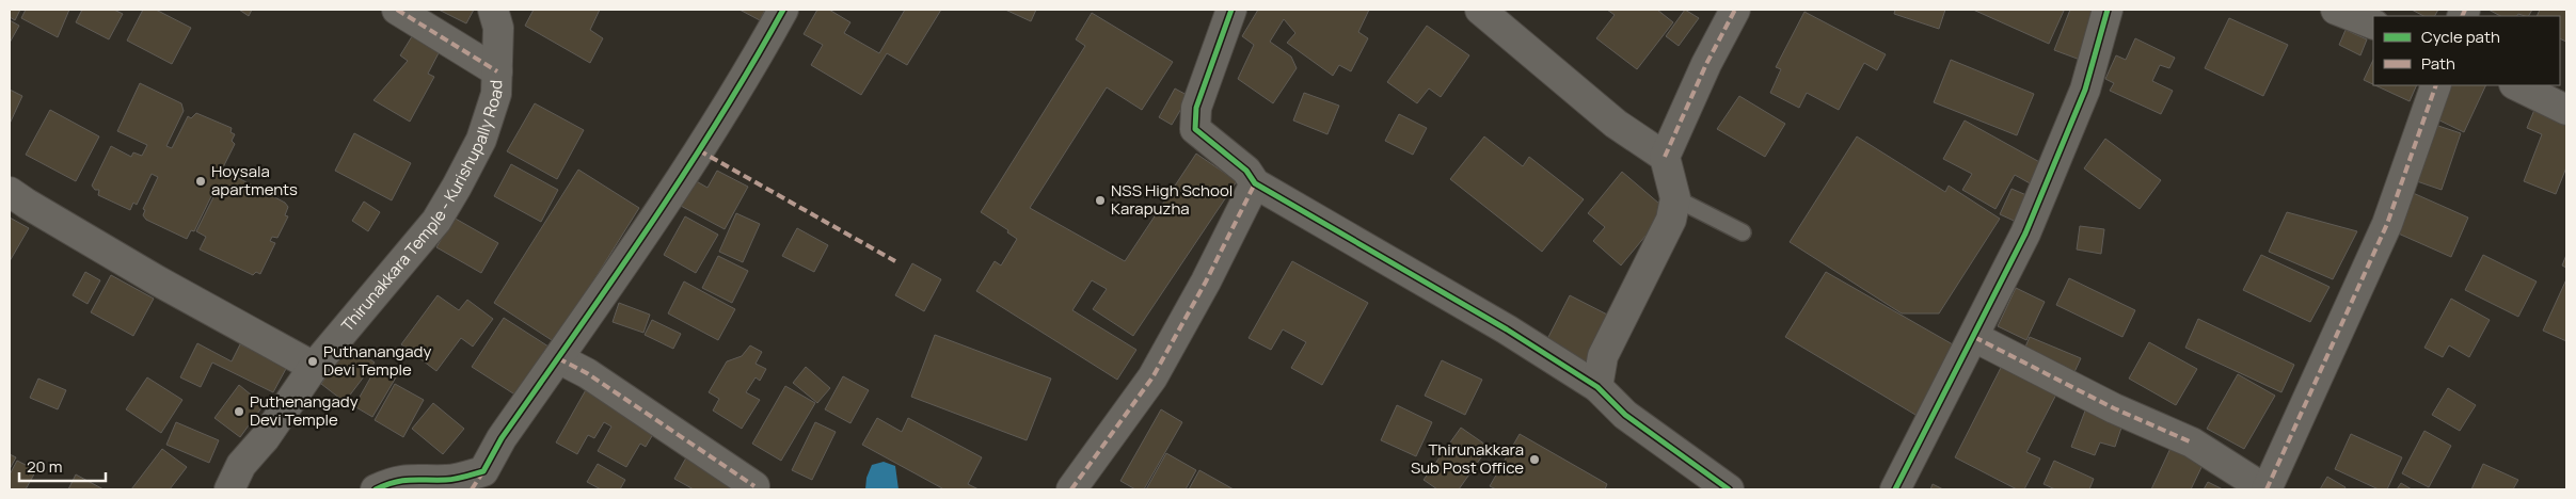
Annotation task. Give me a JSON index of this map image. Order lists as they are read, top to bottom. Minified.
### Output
{"streets":{"street":["Thirunakkara Temple - Kurishupally Road"]},"places":["Hoysala apartments","NSS High School Karapuzha","Puthanangady Devi Temple","Puthenangady Devi Temple","Thirunakkara Sub Post Office"],"legend":["Cycle path","Path"],"scale_bar":"20 m"}
